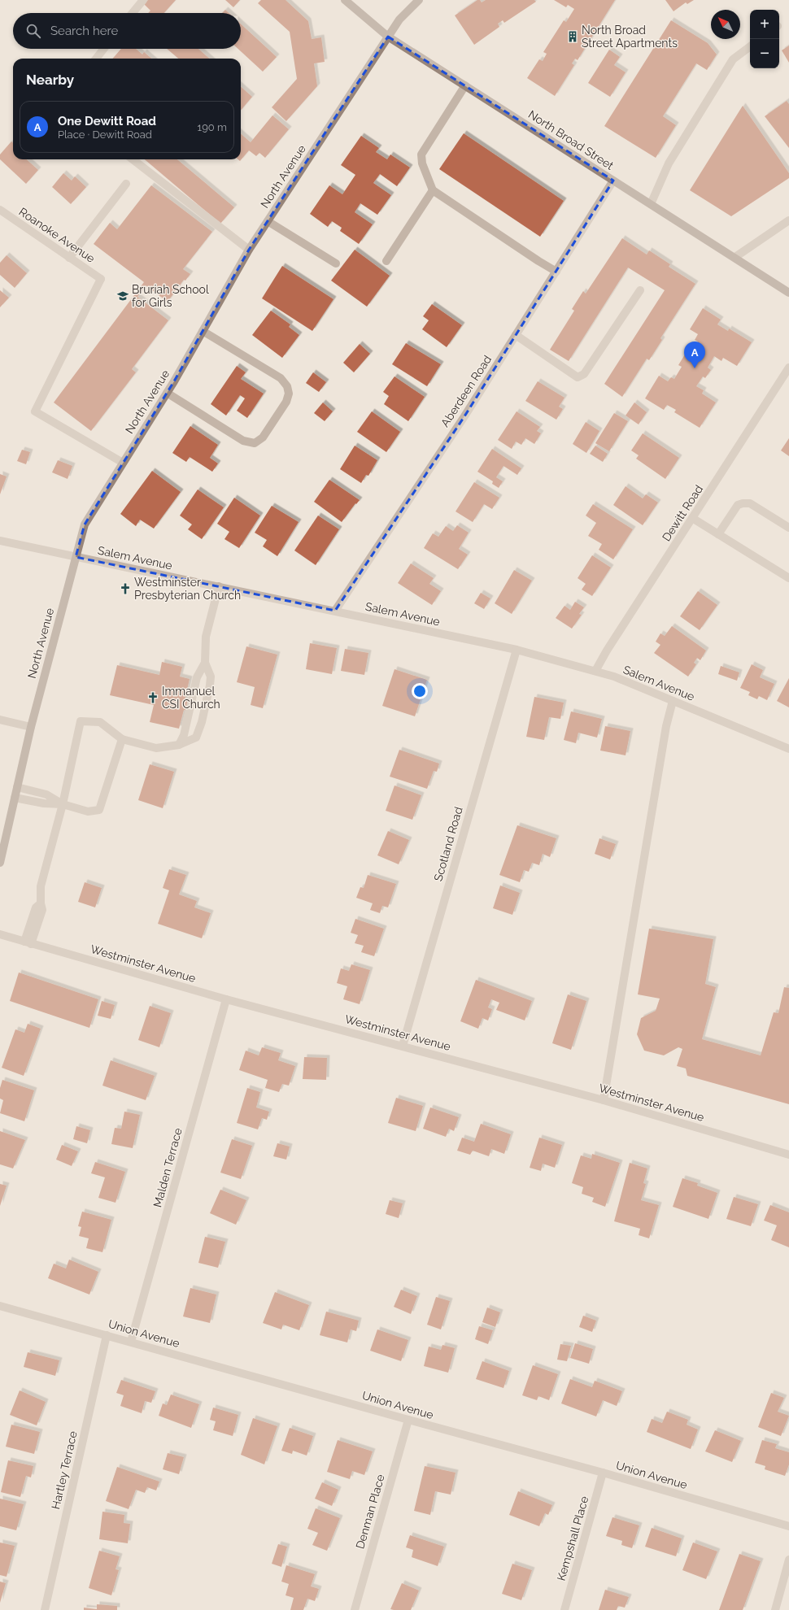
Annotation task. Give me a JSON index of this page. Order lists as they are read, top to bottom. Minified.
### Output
{"streets":{"main road":["North Broad Street","North Avenue"],"street":["Roanoke Avenue","Aberdeen Road","Dewitt Road","Salem Avenue","Scotland Road","Westminster Avenue","Malden Terrace","Union Avenue","Hartley Terrace","Denman Place","Kempshall Place"]},"crossings":[["North Broad Street","North Avenue"],["North Broad Street","Aberdeen Road"],["North Avenue","Roanoke Avenue"],["North Avenue","Salem Avenue"],["Aberdeen Road","Salem Avenue"],["Dewitt Road","Salem Avenue"],["Salem Avenue","Scotland Road"],["Scotland Road","Westminster Avenue"],["Westminster Avenue","Malden Terrace"],["Malden Terrace","Union Avenue"],["Union Avenue","Hartley Terrace"],["Union Avenue","Denman Place"],["Union Avenue","Kempshall Place"]],"places":{"building":["North Broad Street Apartments"],"school or university":["Bruriah School for Girls"],"church":["Westminster Presbyterian Church","Immanuel CSI Church"]},"north":"top left","page":{"map_buttons":["+","−"],"search":"Search here","heading":"Nearby","list":[{"mark":"A","name":"One Dewitt Road","note":"Place · Dewitt Road","value":"190 m"}],"pins":"A"}}
